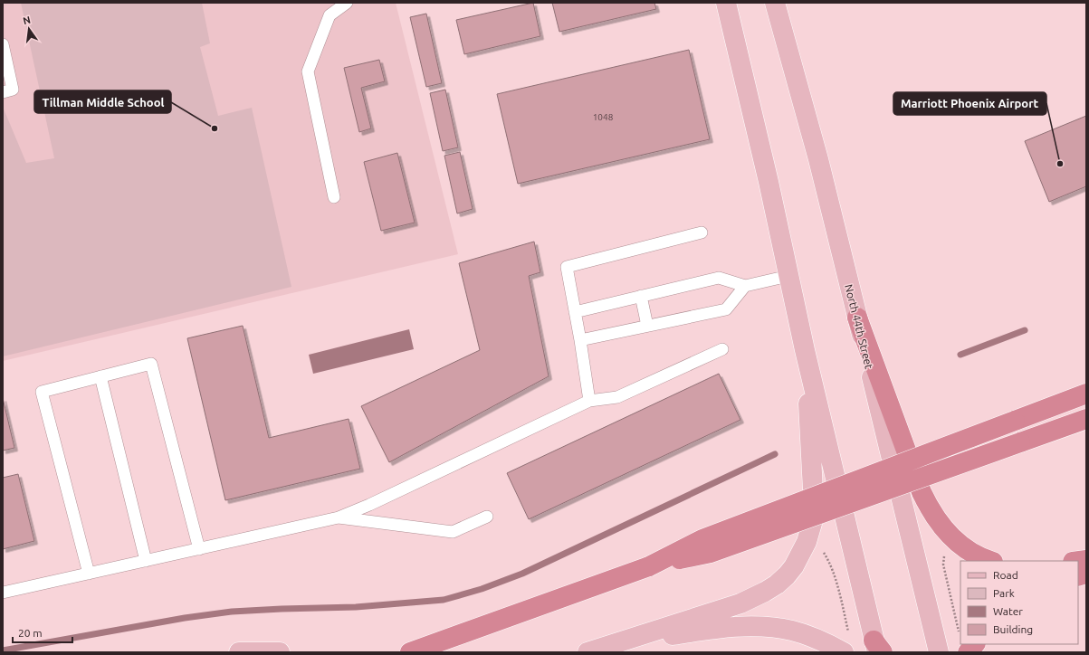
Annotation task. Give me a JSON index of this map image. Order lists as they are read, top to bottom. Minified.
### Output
{"streets":{"main road":["North 44th Street"]},"places":["Tillman Middle School","Marriott Phoenix Airport"],"house_numbers":["1048"],"legend":["Road","Park","Water","Building"],"scale_bar":"20 m","north":"top"}
